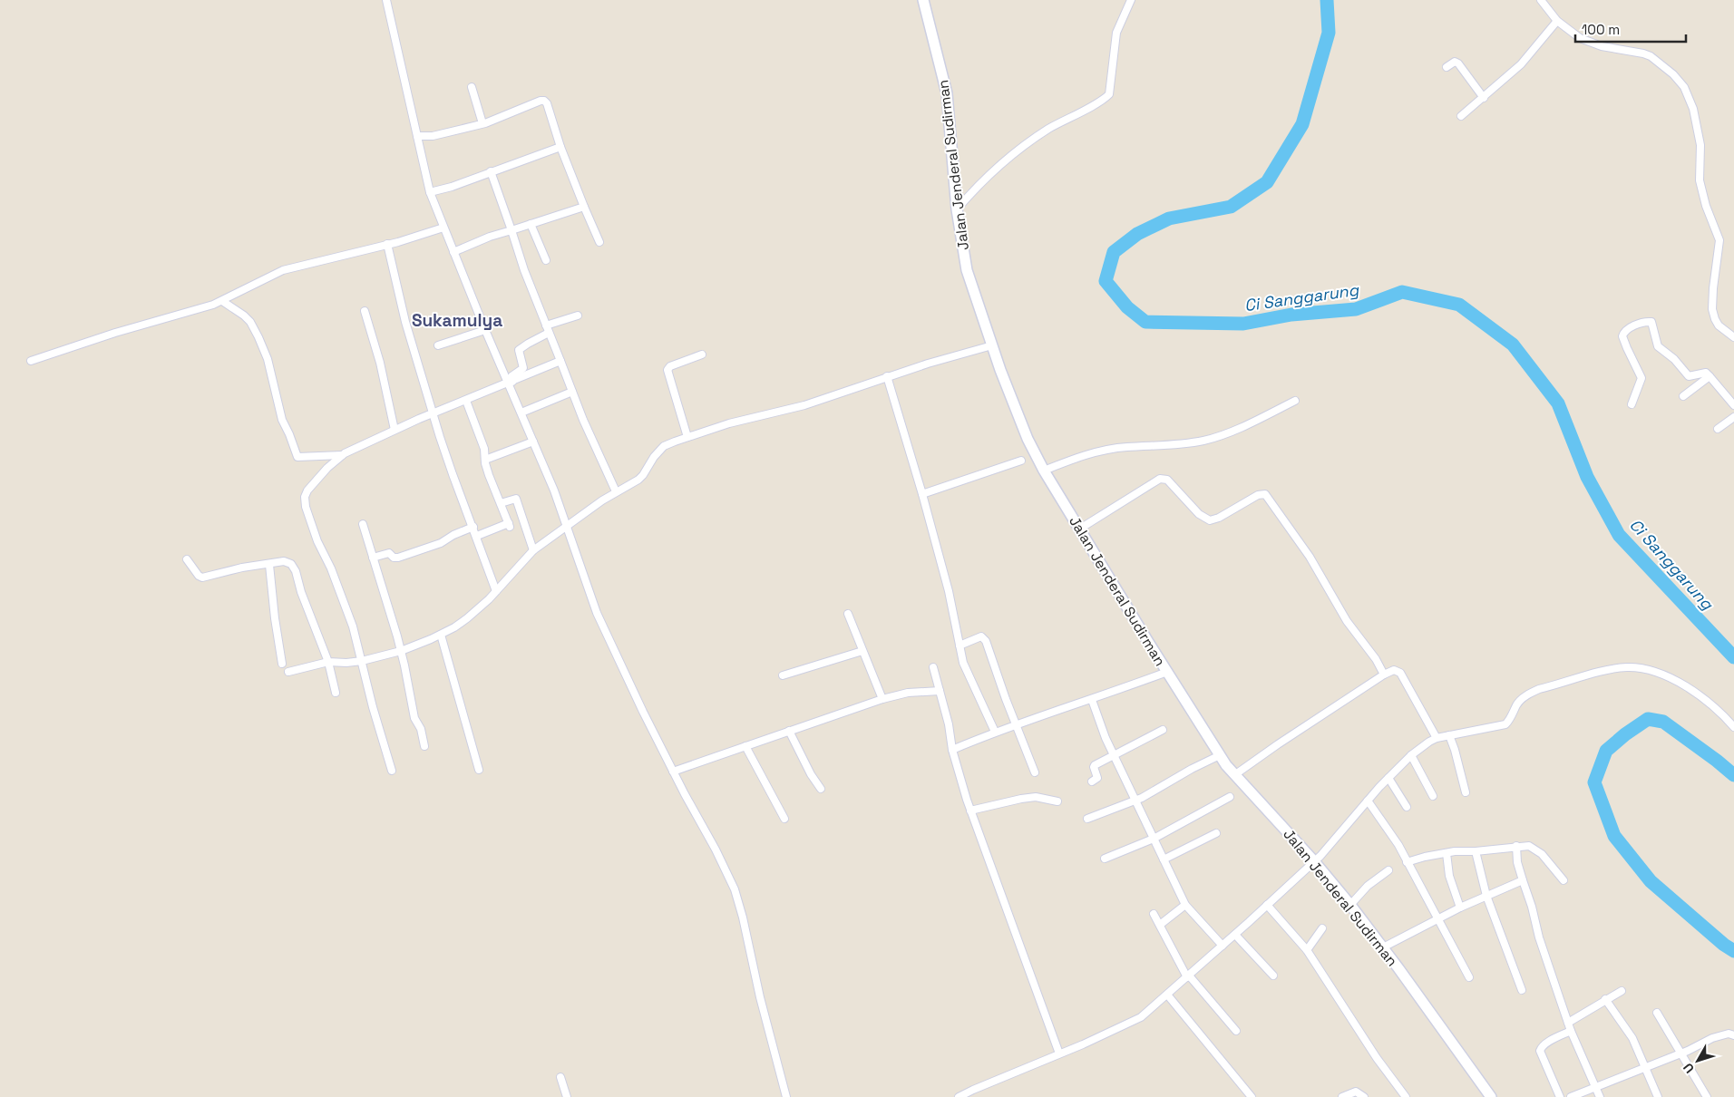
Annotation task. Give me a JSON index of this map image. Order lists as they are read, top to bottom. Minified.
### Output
{"streets":{"main road":["Jalan Jenderal Sudirman"]},"districts":["Sukamulya"],"water":["Ci Sanggarung"],"scale_bar":"100 m","north":"bottom left"}
